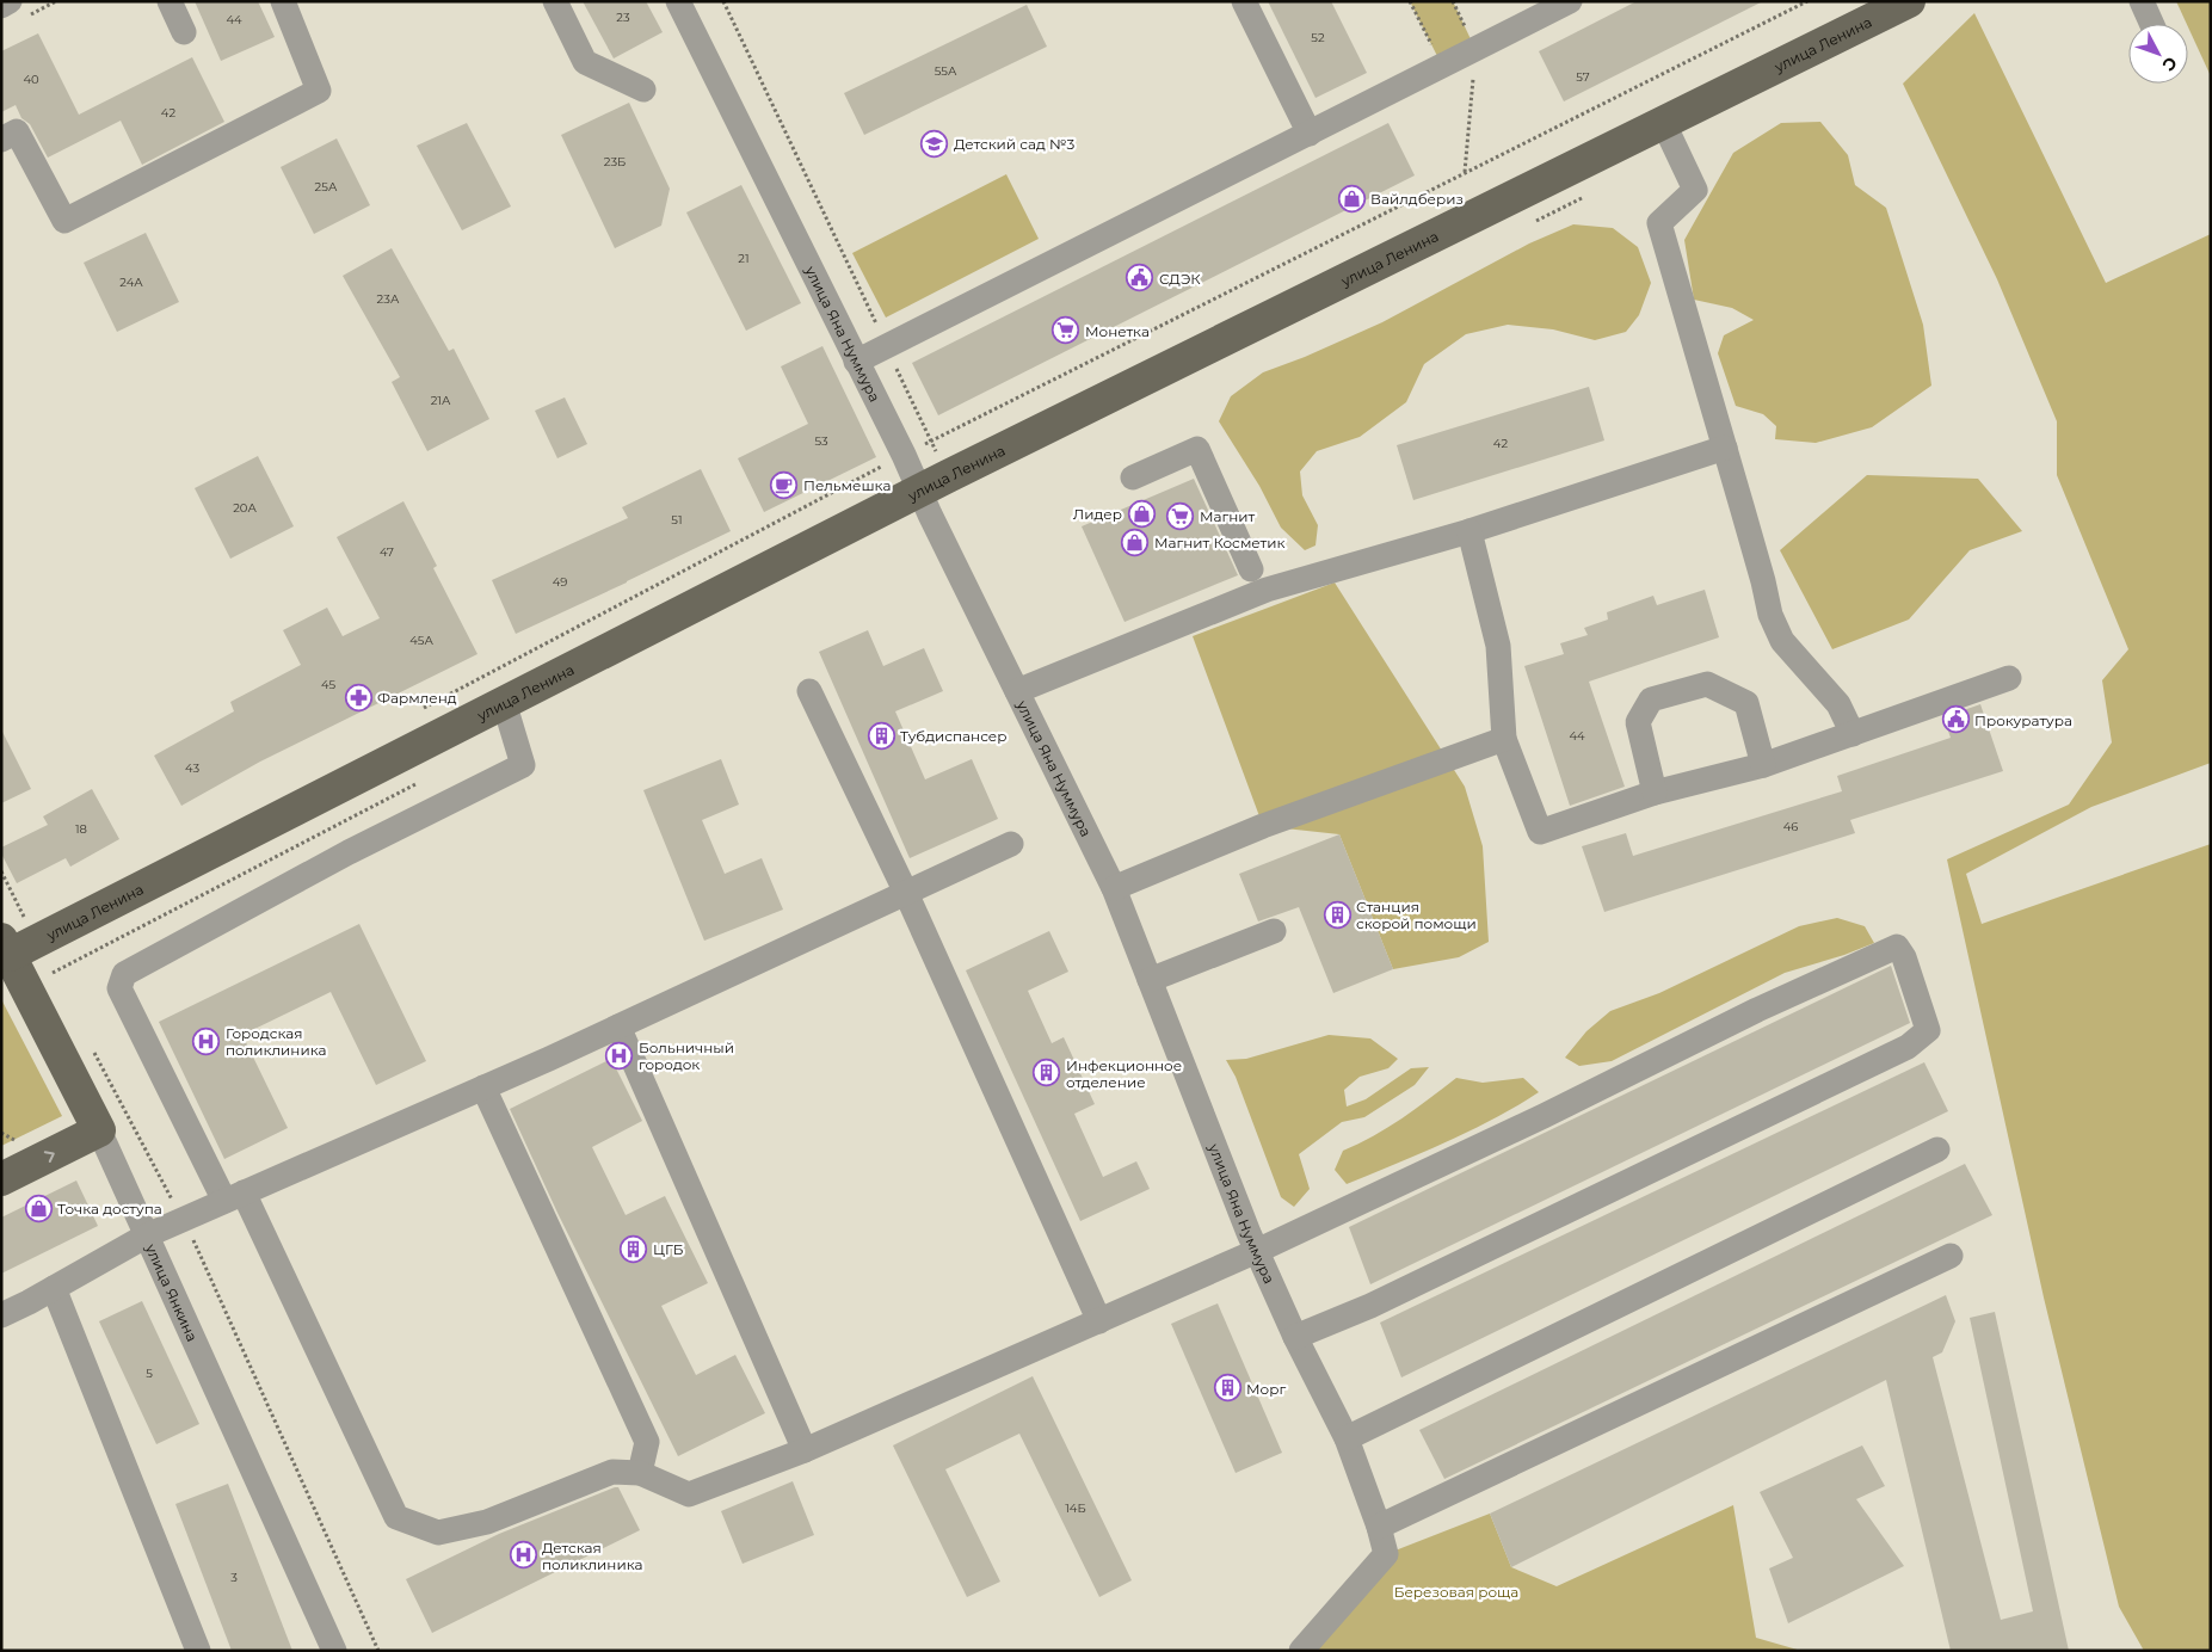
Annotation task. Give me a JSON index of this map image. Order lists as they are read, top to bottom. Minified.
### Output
{"streets":{"main road":["улица Ленина","улица Янкина"],"street":["улица Яна Нуммура"]},"crossings":[["улица Ленина","улица Яна Нуммура"],["улица Ленина","улица Янкина"]],"parks":["Березовая роща"],"places":{"school or university":["Детский сад №3"],"shop":["Вайлдбериз","Лидер","Магнит Косметик","Точка доступа"],"public building":["СДЭК","Прокуратура"],"supermarket":["Монетка","Магнит"],"cafe":["Пельмешка"],"pharmacy":["Фармленд"],"building":["Тубдиспансер","Станция скорой помощи","Инфекционное отделение","ЦГБ","Морг"],"hospital":["Городская поликлиника","Больничный городок","Детская поликлиника"]},"house_numbers":["23","44","52","55А","57","40","42","23Б","25А","21","24А","23А","21А","53","42","20А","51","47","49","45А","45","44","43","46","18","5","14Б","3"],"north":"bottom right"}
